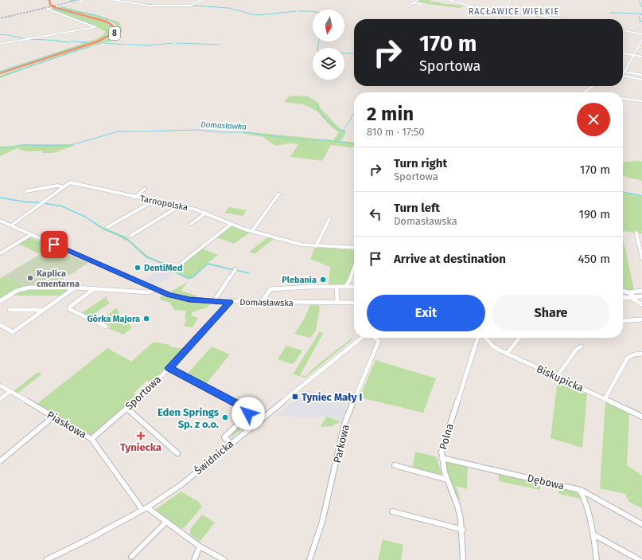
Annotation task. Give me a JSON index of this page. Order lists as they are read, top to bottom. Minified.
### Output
{"streets":{"highway":["8"],"street":["Tarnopolska","Domasławska","Biskupicka","Sportowa","Piaskowa","Polna","Parkowa","Świdnicka","Dębowa"]},"crossings":[["Domasławska","Sportowa"],["Sportowa","Piaskowa"],["Piaskowa","Świdnicka"],["Polna","Dębowa"]],"districts":["RACŁAWICE WIELKIE"],"water":["Domasławka"],"places":{"other":["DentiMed","Kaplica cmentarna","Plebania","Górka Majora","Eden Springs Sp. z o.o."],"transit":["Tyniec Mały I"],"health":["Tyniecka"]},"north":"bottom","page":{"turn":["170 m","Sportowa"],"heading":["2 min","810 m · 17:50"],"list":[{"name":"Turn right","note":"Sportowa","value":"170 m"},{"name":"Turn left","note":"Domasławska","value":"190 m"},{"name":"Arrive at destination","value":"450 m"}],"buttons":["Exit","Share"]}}
